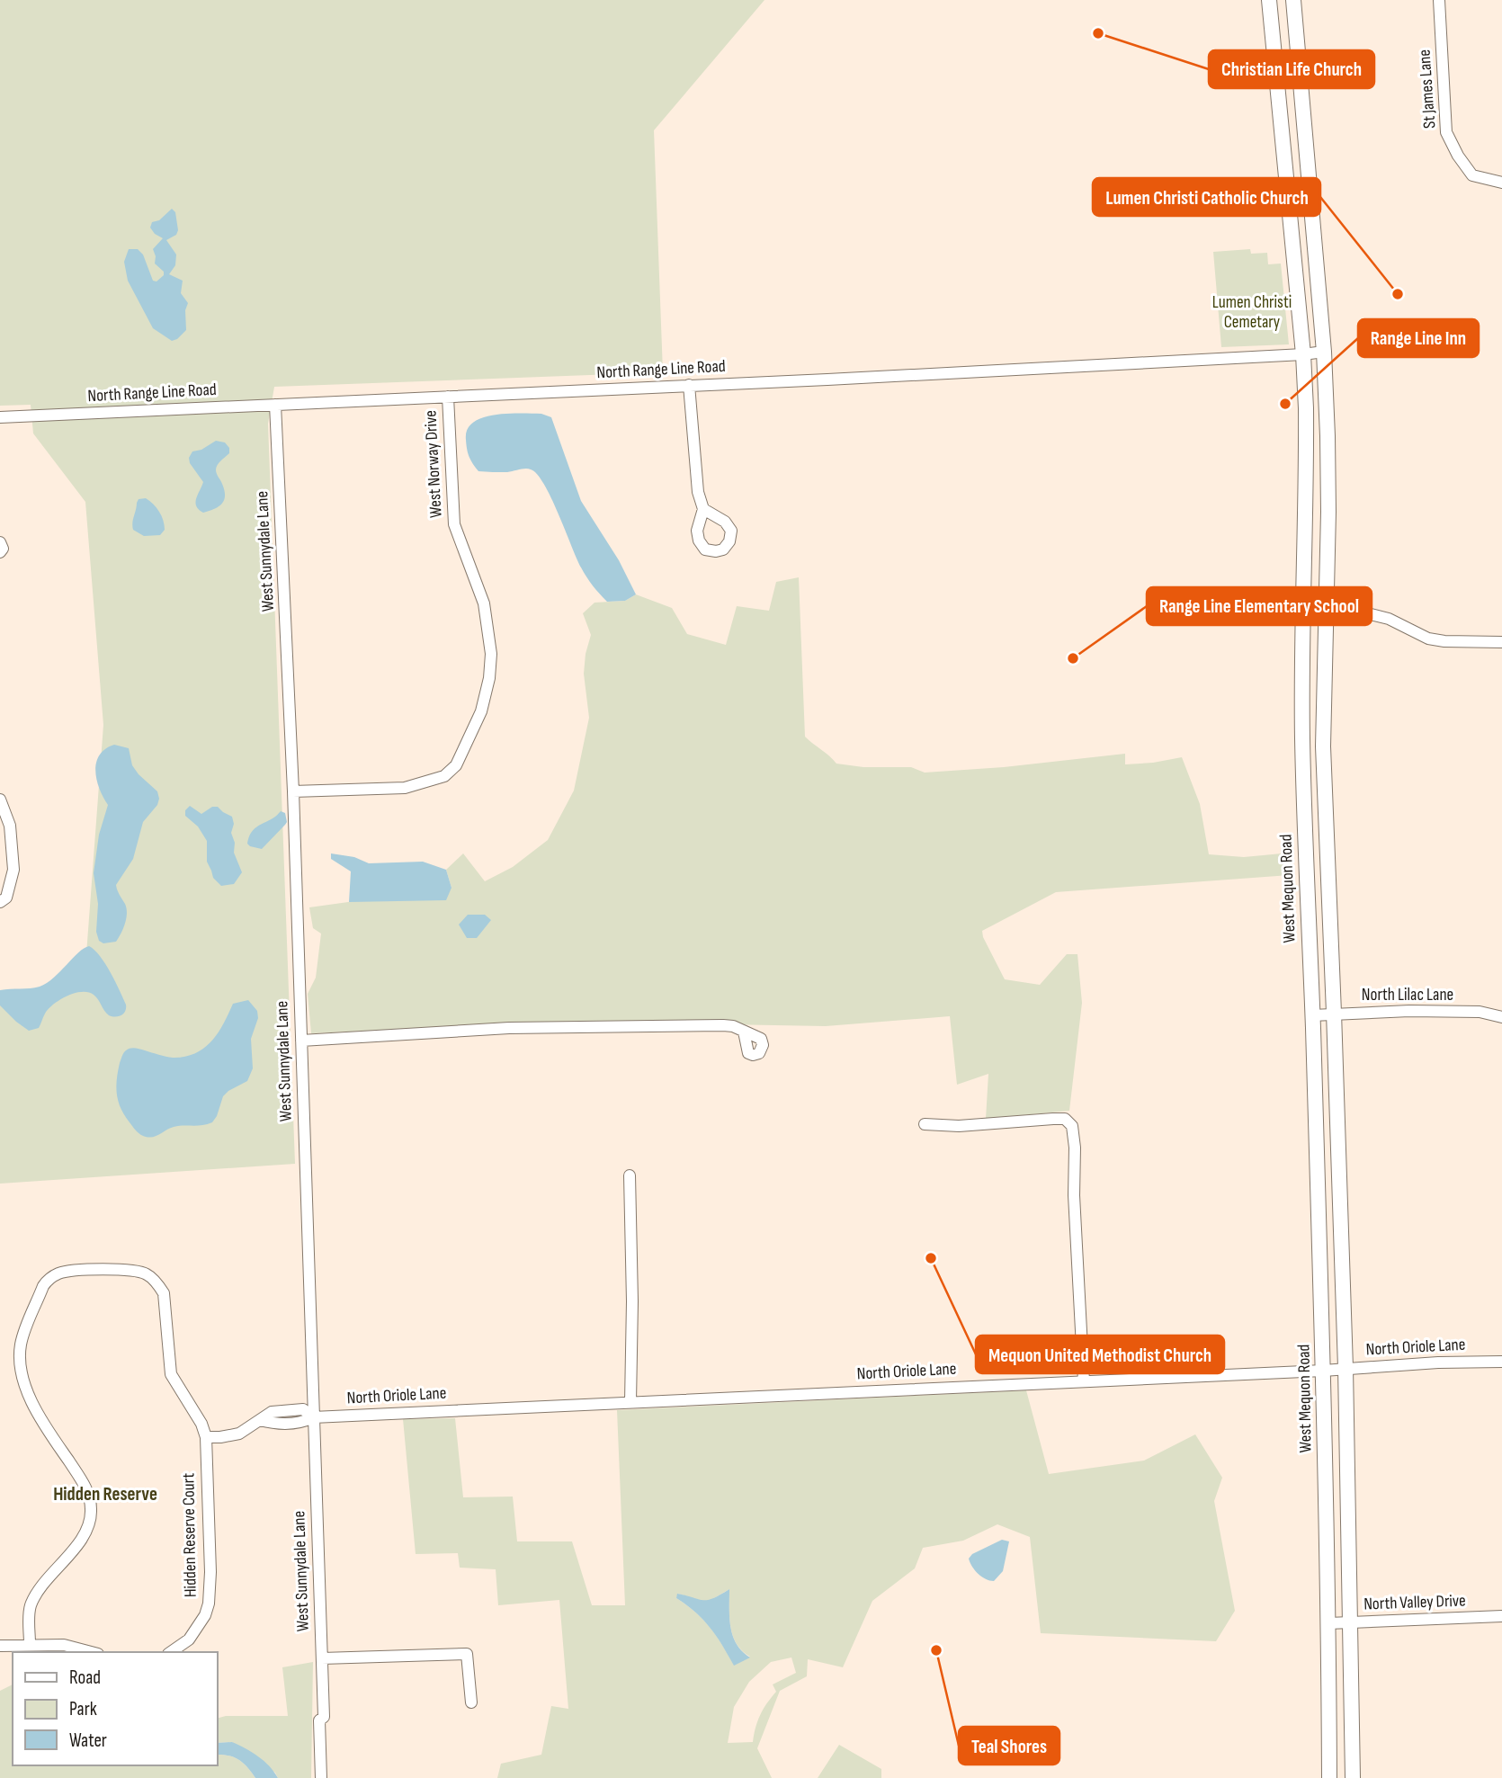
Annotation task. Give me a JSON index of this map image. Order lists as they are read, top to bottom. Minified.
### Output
{"streets":{"main road":["West Mequon Road"],"street":["St James Lane","North Range Line Road","West Norway Drive","West Sunnydale Lane","North Lilac Lane","North Oriole Lane","Hidden Reserve Court","North Valley Drive"]},"crossings":[["North Range Line Road","West Norway Drive"],["North Range Line Road","West Sunnydale Lane"],["North Range Line Road","West Mequon Road"],["West Norway Drive","West Sunnydale Lane"],["West Sunnydale Lane","North Oriole Lane"],["West Mequon Road","North Lilac Lane"],["West Mequon Road","North Oriole Lane"],["West Mequon Road","North Valley Drive"],["North Oriole Lane","Hidden Reserve Court"]],"districts":["Hidden Reserve"],"parks":["Lumen Christi Cemetary"],"places":["Christian Life Church","Lumen Christi Catholic Church","Range Line Inn","Range Line Elementary School","Mequon United Methodist Church","Teal Shores"],"legend":["Road","Park","Water"]}
